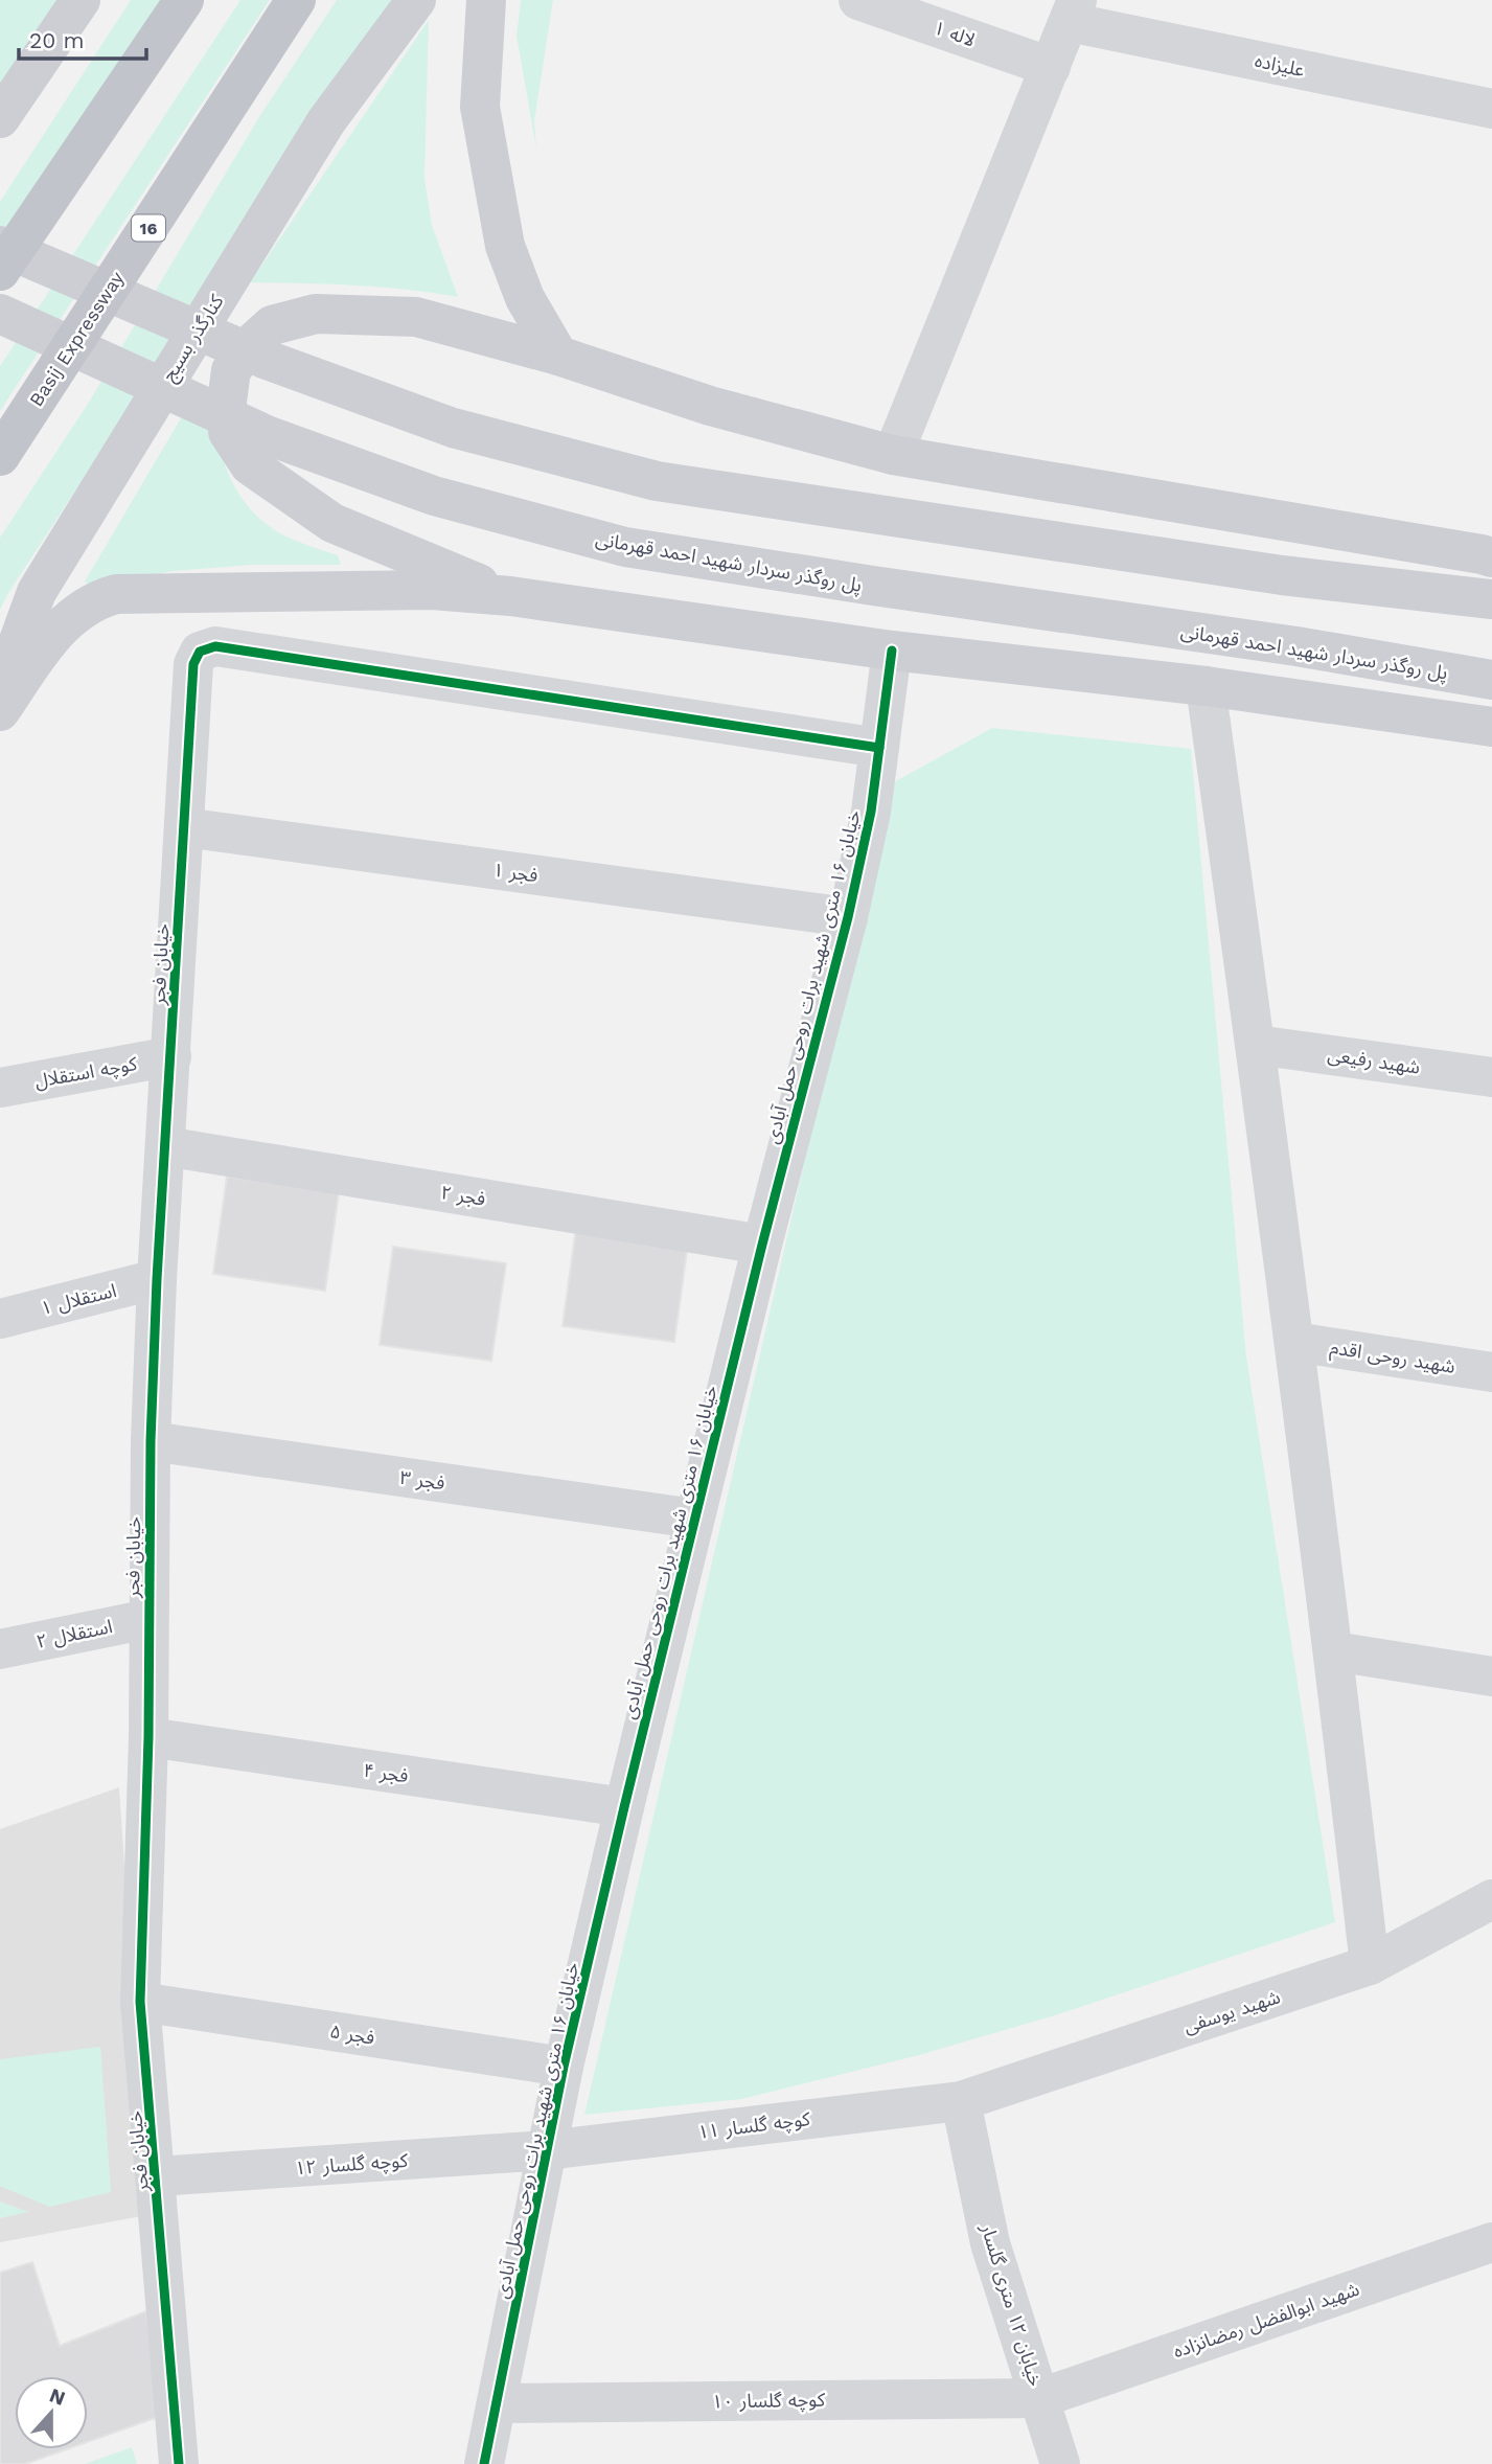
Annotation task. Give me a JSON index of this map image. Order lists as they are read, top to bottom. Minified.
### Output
{"streets":{"highway":["16","Basij Expressway"],"main road":["کنارگذر بسیج","پل روگذر سردار شهید احمد قهرمانی"],"street":["لاله ۱","علیزاده","فجر ۱","خیابان فجر","خیابان ۱۶ متری شهید برات روحی حمل آبادی","شهید رفیعی","کوچه استقلال","فجر ۲","استقلال ۱","شهید روحی اقدم","فجر ۳","استقلال ۲","فجر ۴","شهید یوسفی","فجر ۵","کوچه گلسار ۱۱","کوچه گلسار ۱۲","خیابان ۱۲ متری گلسار","شهید ابوالفضل رمضانزاده","کوچه گلسار ۱۰"]},"crossings":[["فجر ۱","خیابان فجر"],["فجر ۱","خیابان ۱۶ متری شهید برات روحی حمل آبادی"],["خیابان فجر","خیابان ۱۶ متری شهید برات روحی حمل آبادی"],["خیابان فجر","کوچه استقلال"],["خیابان فجر","فجر ۲"],["خیابان فجر","استقلال ۱"],["خیابان فجر","فجر ۳"],["خیابان فجر","استقلال ۲"],["خیابان فجر","فجر ۴"],["خیابان فجر","فجر ۵"],["خیابان فجر","کوچه گلسار ۱۲"],["خیابان ۱۶ متری شهید برات روحی حمل آبادی","فجر ۲"],["خیابان ۱۶ متری شهید برات روحی حمل آبادی","فجر ۳"],["خیابان ۱۶ متری شهید برات روحی حمل آبادی","فجر ۴"],["خیابان ۱۶ متری شهید برات روحی حمل آبادی","فجر ۵"],["خیابان ۱۶ متری شهید برات روحی حمل آبادی","کوچه گلسار ۱۱"],["خیابان ۱۶ متری شهید برات روحی حمل آبادی","کوچه گلسار ۱۲"],["خیابان ۱۶ متری شهید برات روحی حمل آبادی","کوچه گلسار ۱۰"],["شهید یوسفی","کوچه گلسار ۱۱"],["شهید یوسفی","خیابان ۱۲ متری گلسار"],["کوچه گلسار ۱۱","کوچه گلسار ۱۲"],["کوچه گلسار ۱۱","خیابان ۱۲ متری گلسار"],["خیابان ۱۲ متری گلسار","شهید ابوالفضل رمضانزاده"],["خیابان ۱۲ متری گلسار","کوچه گلسار ۱۰"],["شهید ابوالفضل رمضانزاده","کوچه گلسار ۱۰"]],"scale_bar":"20 m","north":"top"}
